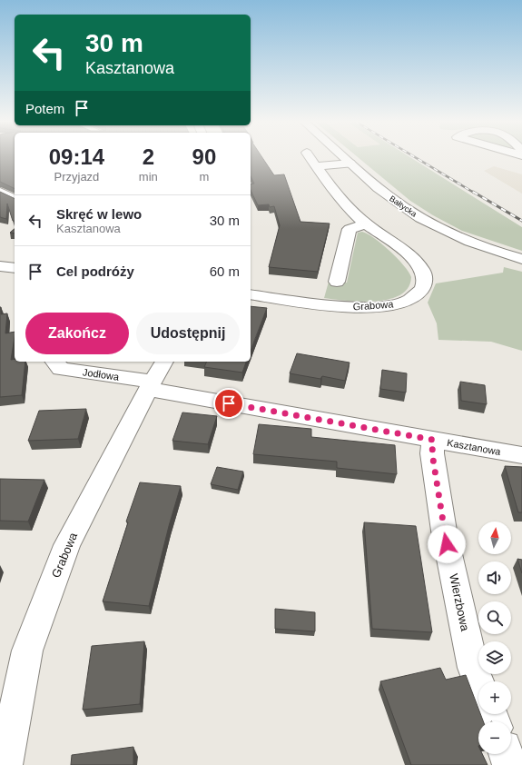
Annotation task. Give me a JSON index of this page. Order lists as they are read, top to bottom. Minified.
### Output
{"streets":{"street":["Bałtycka","Grabowa","Jodłowa","Kasztanowa","Wierzbowa"]},"crossings":[["Grabowa","Jodłowa"],["Grabowa","Kasztanowa"],["Jodłowa","Kasztanowa"],["Kasztanowa","Wierzbowa"]],"north":"top","page":{"turn":["30 m","Kasztanowa"],"then":"Potem","eta":["09:14","Przyjazd","2","min","90","m"],"list":[{"name":"Skręć w lewo","note":"Kasztanowa","value":"30 m"},{"name":"Cel podróży","value":"60 m"}],"buttons":["Zakończ","Udostępnij"],"map_buttons":["+","−"]}}
